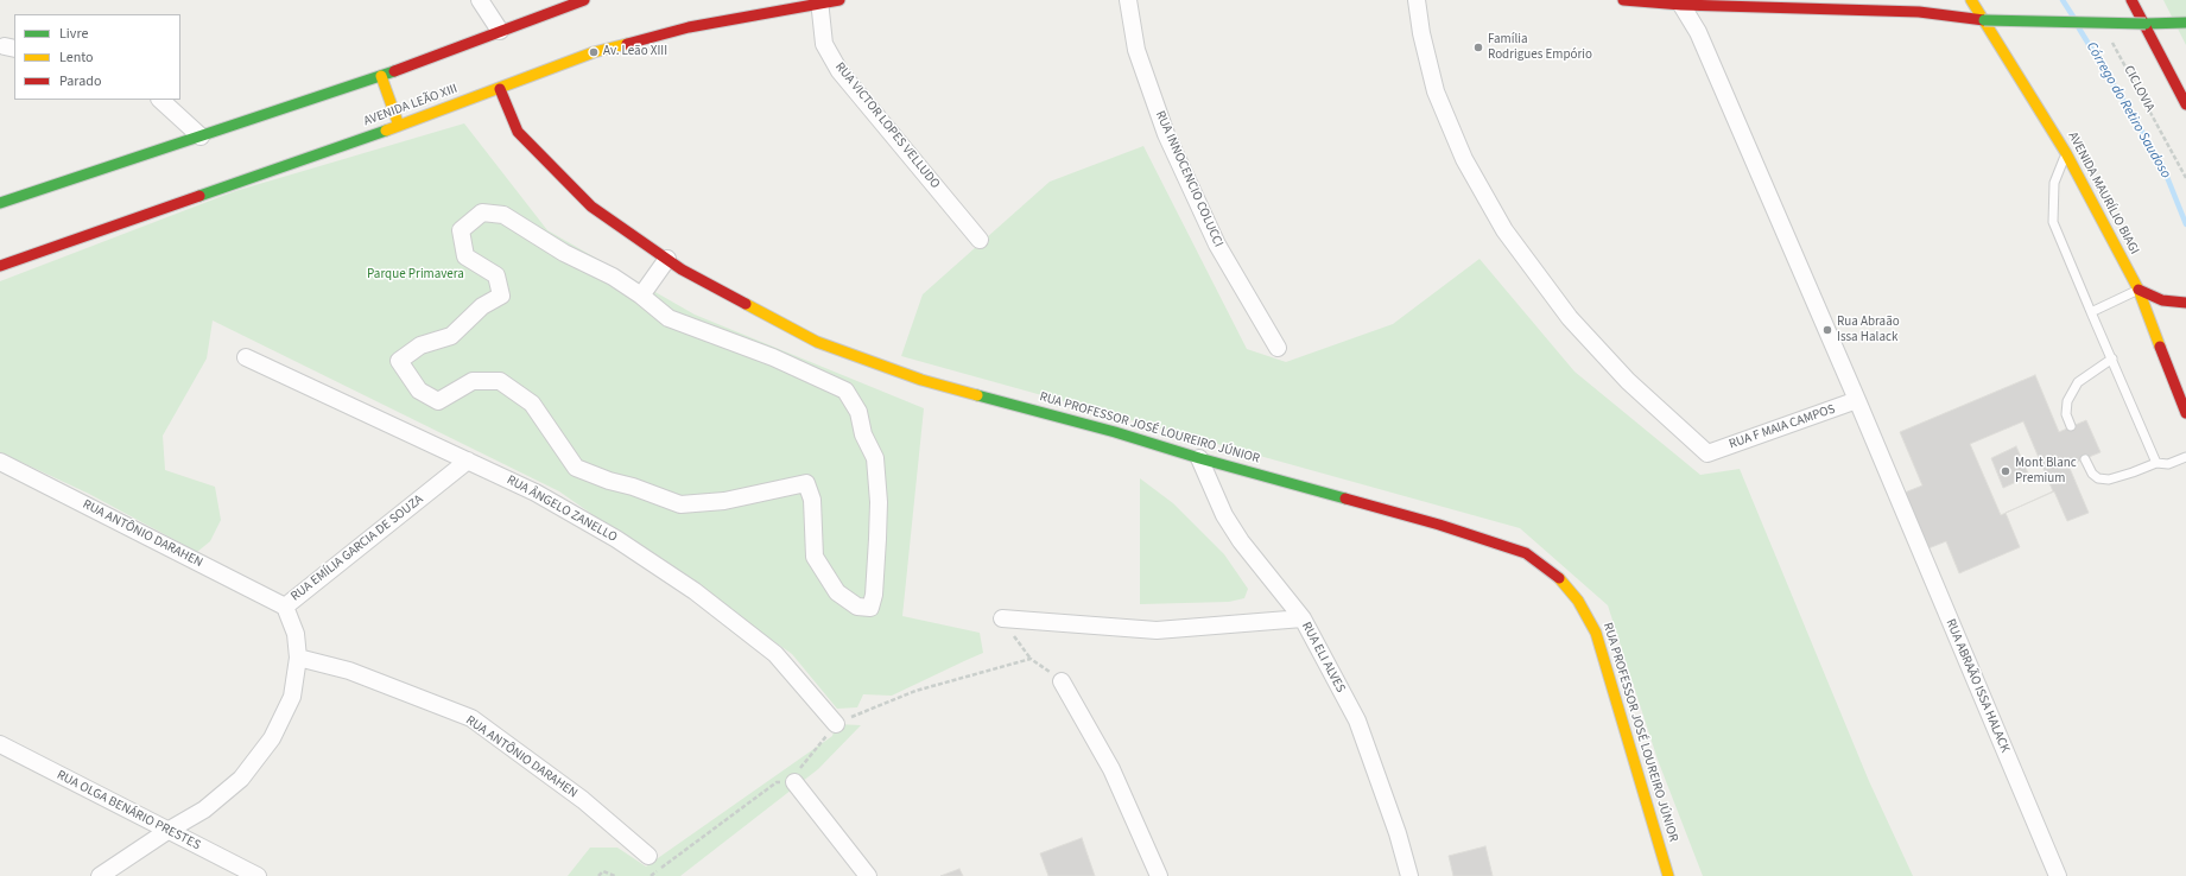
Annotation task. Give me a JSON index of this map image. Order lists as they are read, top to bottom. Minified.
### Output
{"streets":{"main road":["AVENIDA LEÃO XIII","AVENIDA MAURÍLIO BIAGI","RUA PROFESSOR JOSÉ LOUREIRO JÚNIOR"],"street":["RUA VICTOR LOPES VELLUDO","RUA INNOCENCIO COLUCCI","RUA F MAIA CAMPOS","RUA ÂNGELO ZANELLO","RUA ANTÔNIO DARAHEN","RUA EMÍLIA GARCIA DE SOUZA","RUA ELI ALVES","RUA ABRAÃO ISSA HALACK","RUA OLGA BENÁRIO PRESTES"],"path":["CICLOVIA"]},"crossings":[["AVENIDA LEÃO XIII","RUA VICTOR LOPES VELLUDO"],["AVENIDA LEÃO XIII","RUA PROFESSOR JOSÉ LOUREIRO JÚNIOR"],["RUA F MAIA CAMPOS","RUA ABRAÃO ISSA HALACK"],["RUA PROFESSOR JOSÉ LOUREIRO JÚNIOR","RUA ELI ALVES"],["RUA ÂNGELO ZANELLO","RUA EMÍLIA GARCIA DE SOUZA"],["RUA ANTÔNIO DARAHEN","RUA EMÍLIA GARCIA DE SOUZA"],["RUA EMÍLIA GARCIA DE SOUZA","RUA OLGA BENÁRIO PRESTES"]],"water":["Córrego do Retiro Saudoso"],"parks":["Parque Primavera"],"places":["Família Rodrigues Empório","Av. Leão XIII","Rua Abraão Issa Halack","Mont Blanc Premium"],"legend":["Livre","Lento","Parado"]}
